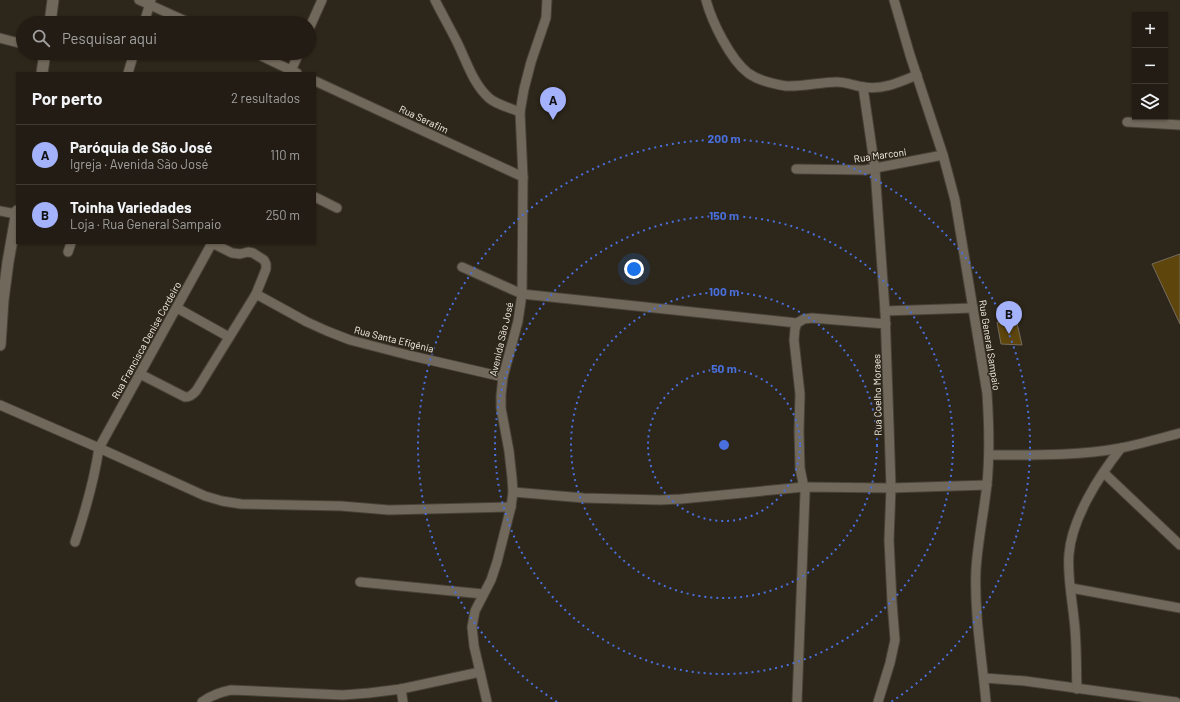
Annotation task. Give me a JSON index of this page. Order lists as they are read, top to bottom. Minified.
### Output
{"streets":{"street":["Rua Serafim","Rua Marconi","Rua Santa Efigênia","Avenida São José","Rua Francisca Denise Cordeiro","Rua General Sampaio","Rua Coelho Moraes"]},"crossings":[["Rua Serafim","Avenida São José"],["Rua Marconi","Rua General Sampaio"],["Rua Marconi","Rua Coelho Moraes"],["Rua Santa Efigênia","Avenida São José"]],"page":{"map_buttons":["+","−"],"search":"Pesquisar aqui","heading":["Por perto","2 resultados"],"pins":["A","B"],"list":[{"mark":"A","name":"Paróquia de São José","note":"Igreja · Avenida São José","value":"110 m"},{"mark":"B","name":"Toinha Variedades","note":"Loja · Rua General Sampaio","value":"250 m"}]},"rings":["200 m","150 m","100 m","50 m"]}
